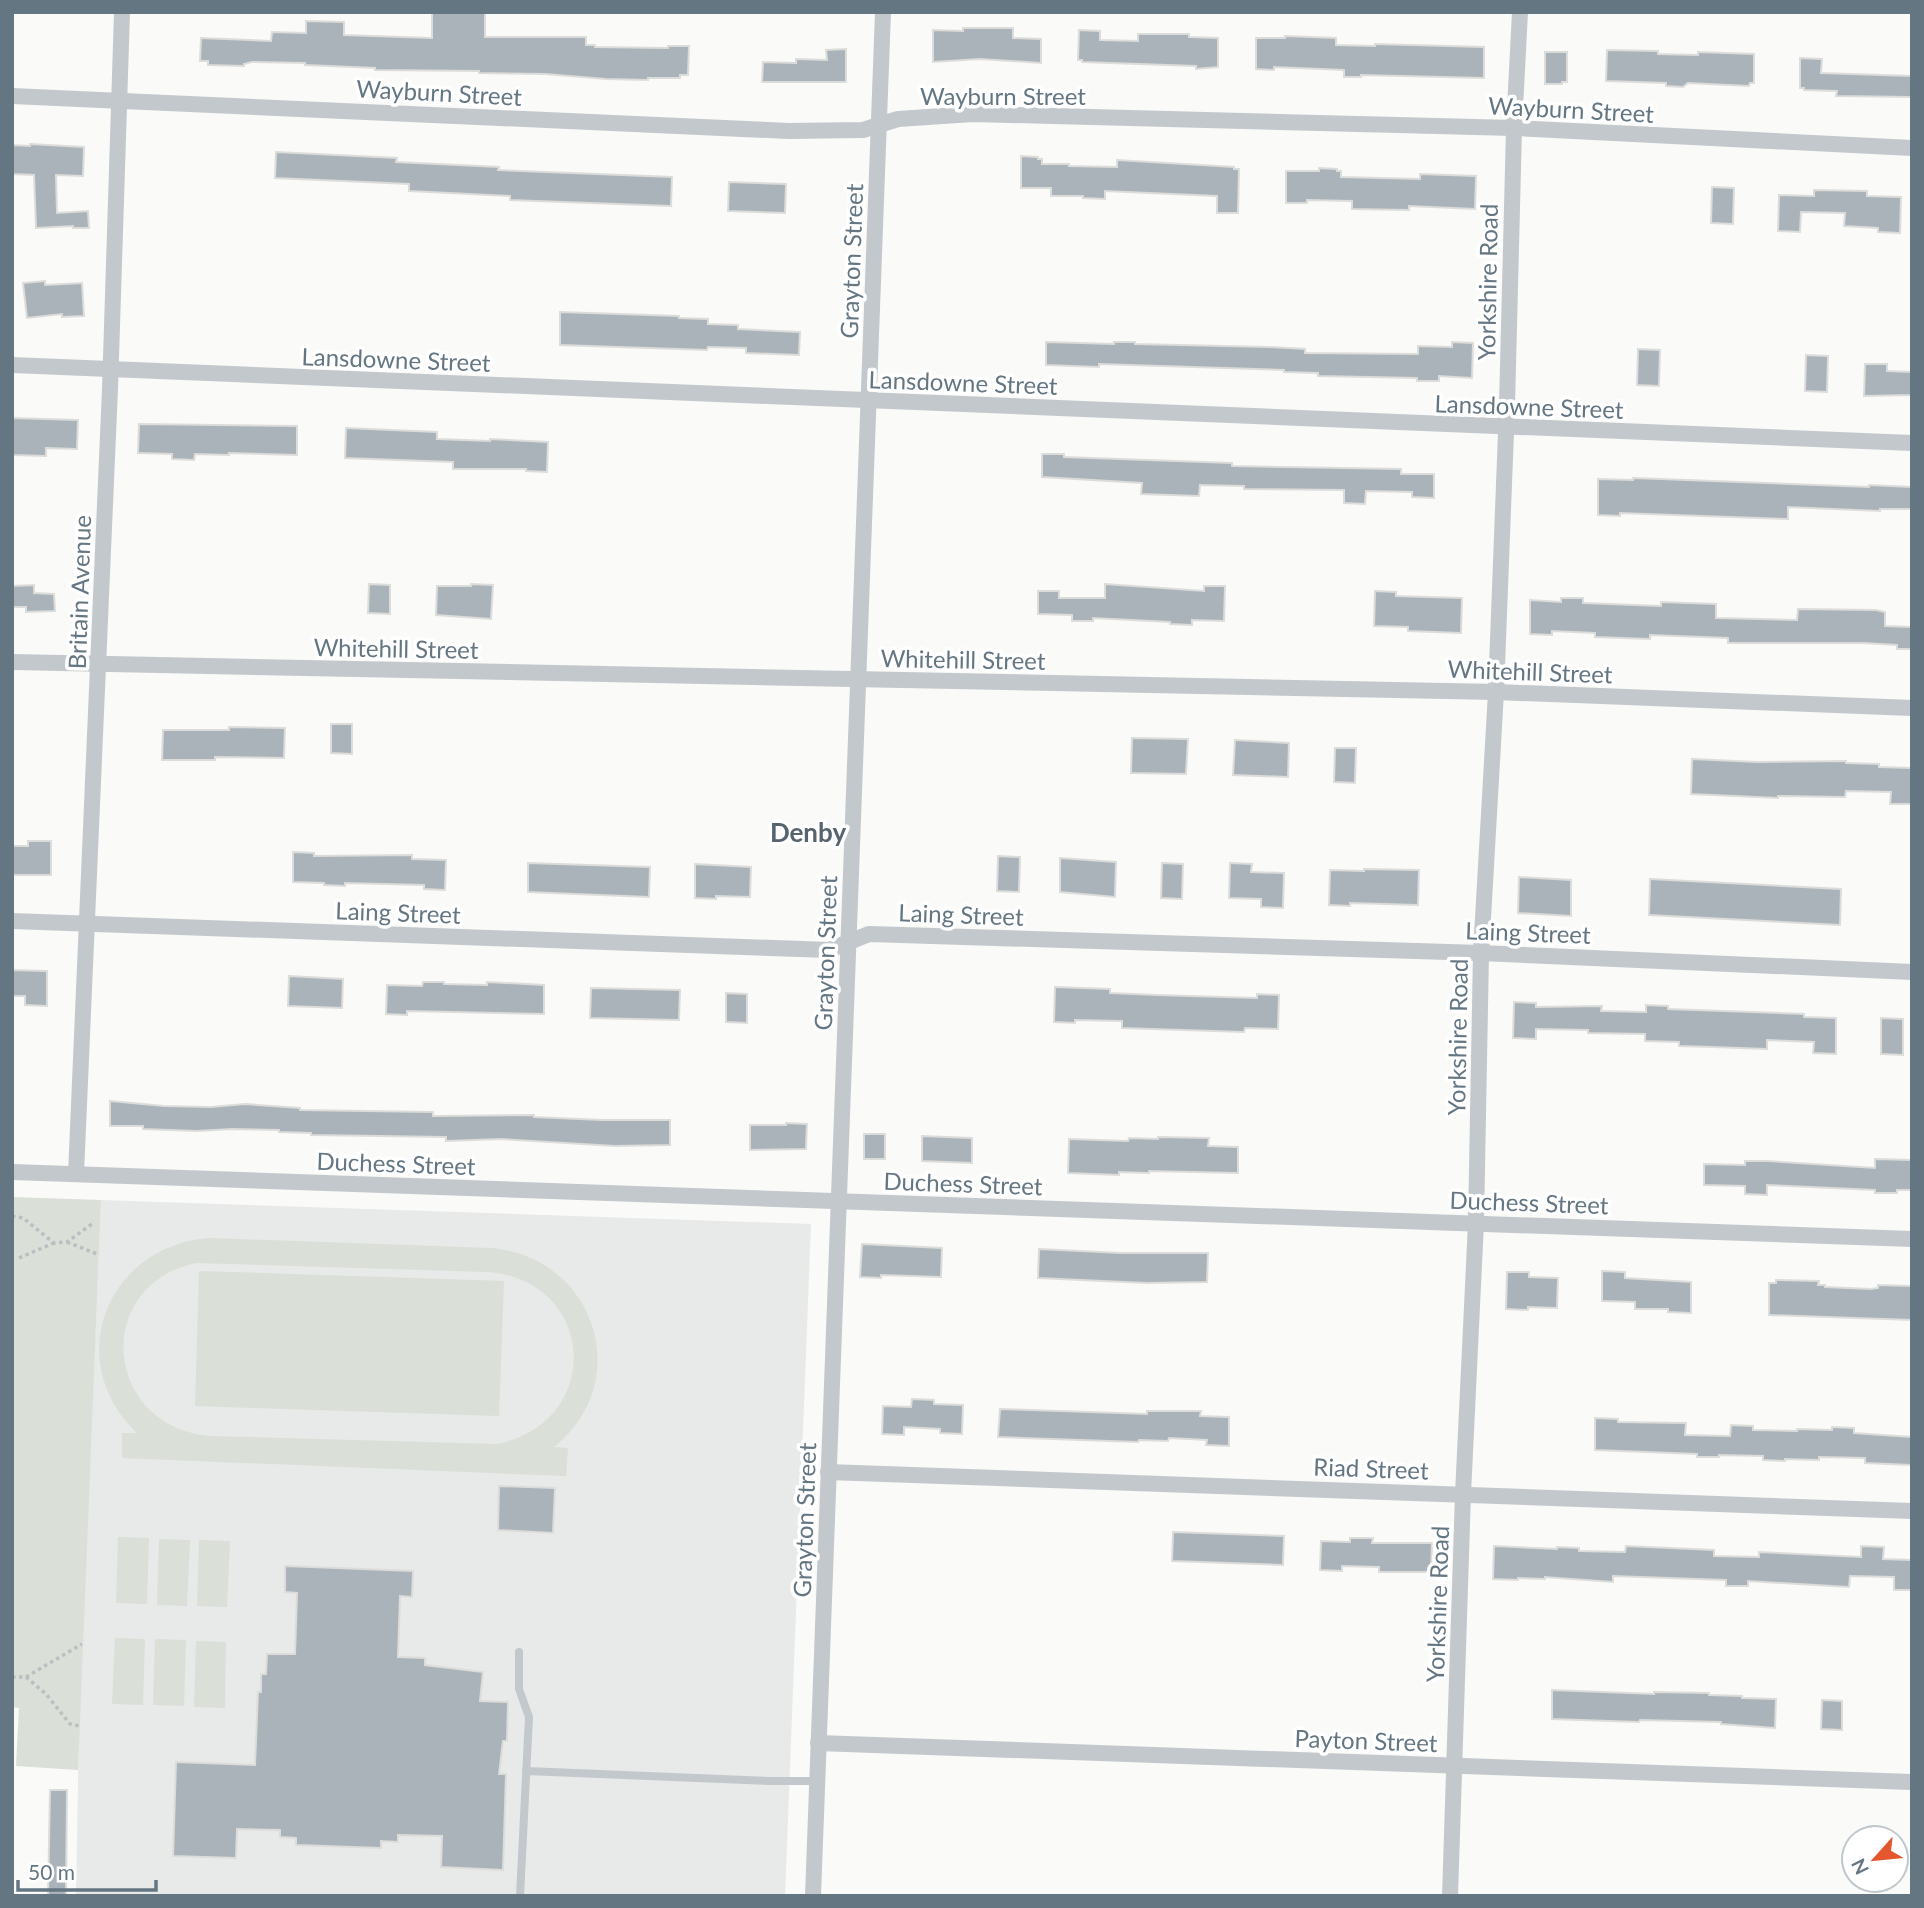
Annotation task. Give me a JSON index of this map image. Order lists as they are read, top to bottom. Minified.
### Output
{"streets":{"street":["Wayburn Street","Grayton Street","Yorkshire Road","Lansdowne Street","Britain Avenue","Whitehill Street","Laing Street","Duchess Street","Riad Street","Payton Street"]},"crossings":[["Wayburn Street","Grayton Street"],["Wayburn Street","Yorkshire Road"],["Wayburn Street","Britain Avenue"],["Grayton Street","Lansdowne Street"],["Grayton Street","Whitehill Street"],["Grayton Street","Laing Street"],["Grayton Street","Duchess Street"],["Grayton Street","Riad Street"],["Grayton Street","Payton Street"],["Yorkshire Road","Lansdowne Street"],["Yorkshire Road","Whitehill Street"],["Yorkshire Road","Laing Street"],["Yorkshire Road","Duchess Street"],["Yorkshire Road","Riad Street"],["Yorkshire Road","Payton Street"],["Lansdowne Street","Britain Avenue"],["Britain Avenue","Whitehill Street"],["Britain Avenue","Laing Street"],["Britain Avenue","Duchess Street"]],"districts":["Denby"],"scale_bar":"50 m","north":"bottom left"}
